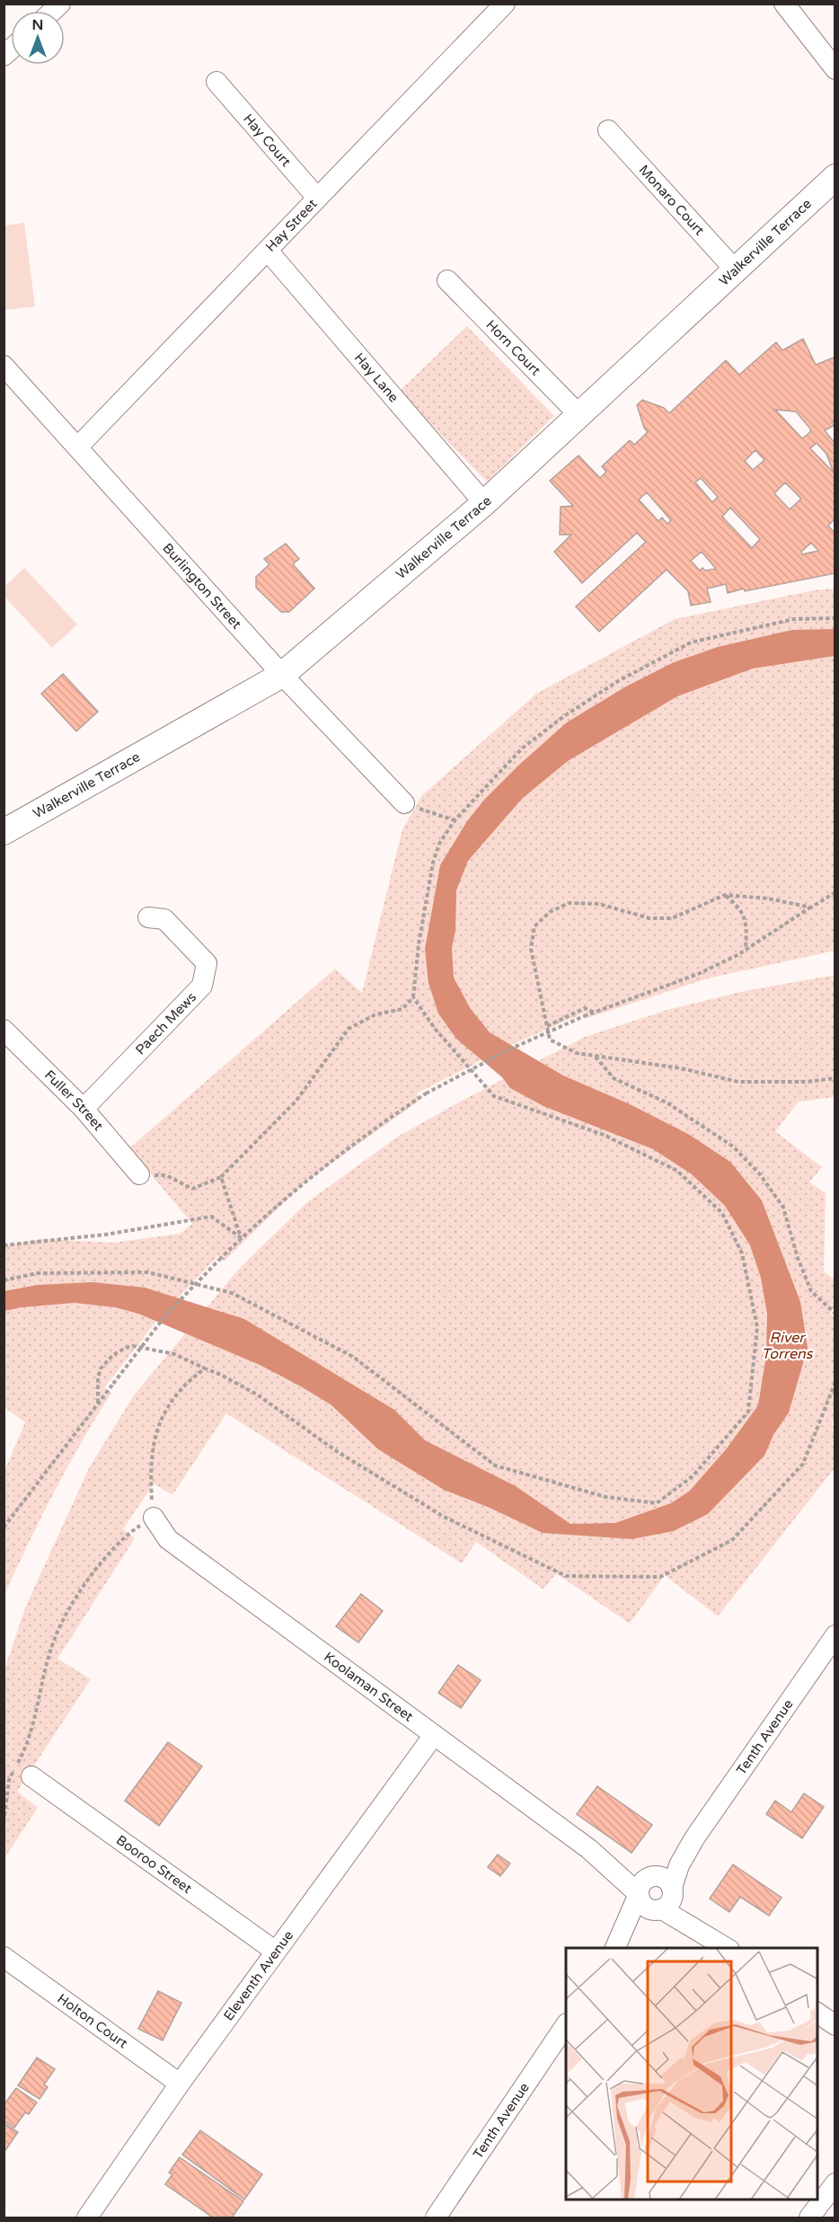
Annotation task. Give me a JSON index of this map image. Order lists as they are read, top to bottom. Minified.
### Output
{"streets":{"street":["Hay Court","Monaro Court","Hay Street","Walkerville Terrace","Horn Court","Hay Lane","Burlington Street","Paech Mews","Fuller Street","Koolaman Street","Tenth Avenue","Booroo Street","Eleventh Avenue","Holton Court"]},"crossings":[["Hay Court","Hay Street"],["Monaro Court","Walkerville Terrace"],["Hay Street","Hay Lane"],["Hay Street","Burlington Street"],["Walkerville Terrace","Horn Court"],["Walkerville Terrace","Hay Lane"],["Walkerville Terrace","Burlington Street"],["Paech Mews","Fuller Street"],["Koolaman Street","Tenth Avenue"],["Koolaman Street","Eleventh Avenue"],["Booroo Street","Eleventh Avenue"],["Eleventh Avenue","Holton Court"]],"water":["River Torrens"],"north":"top"}
